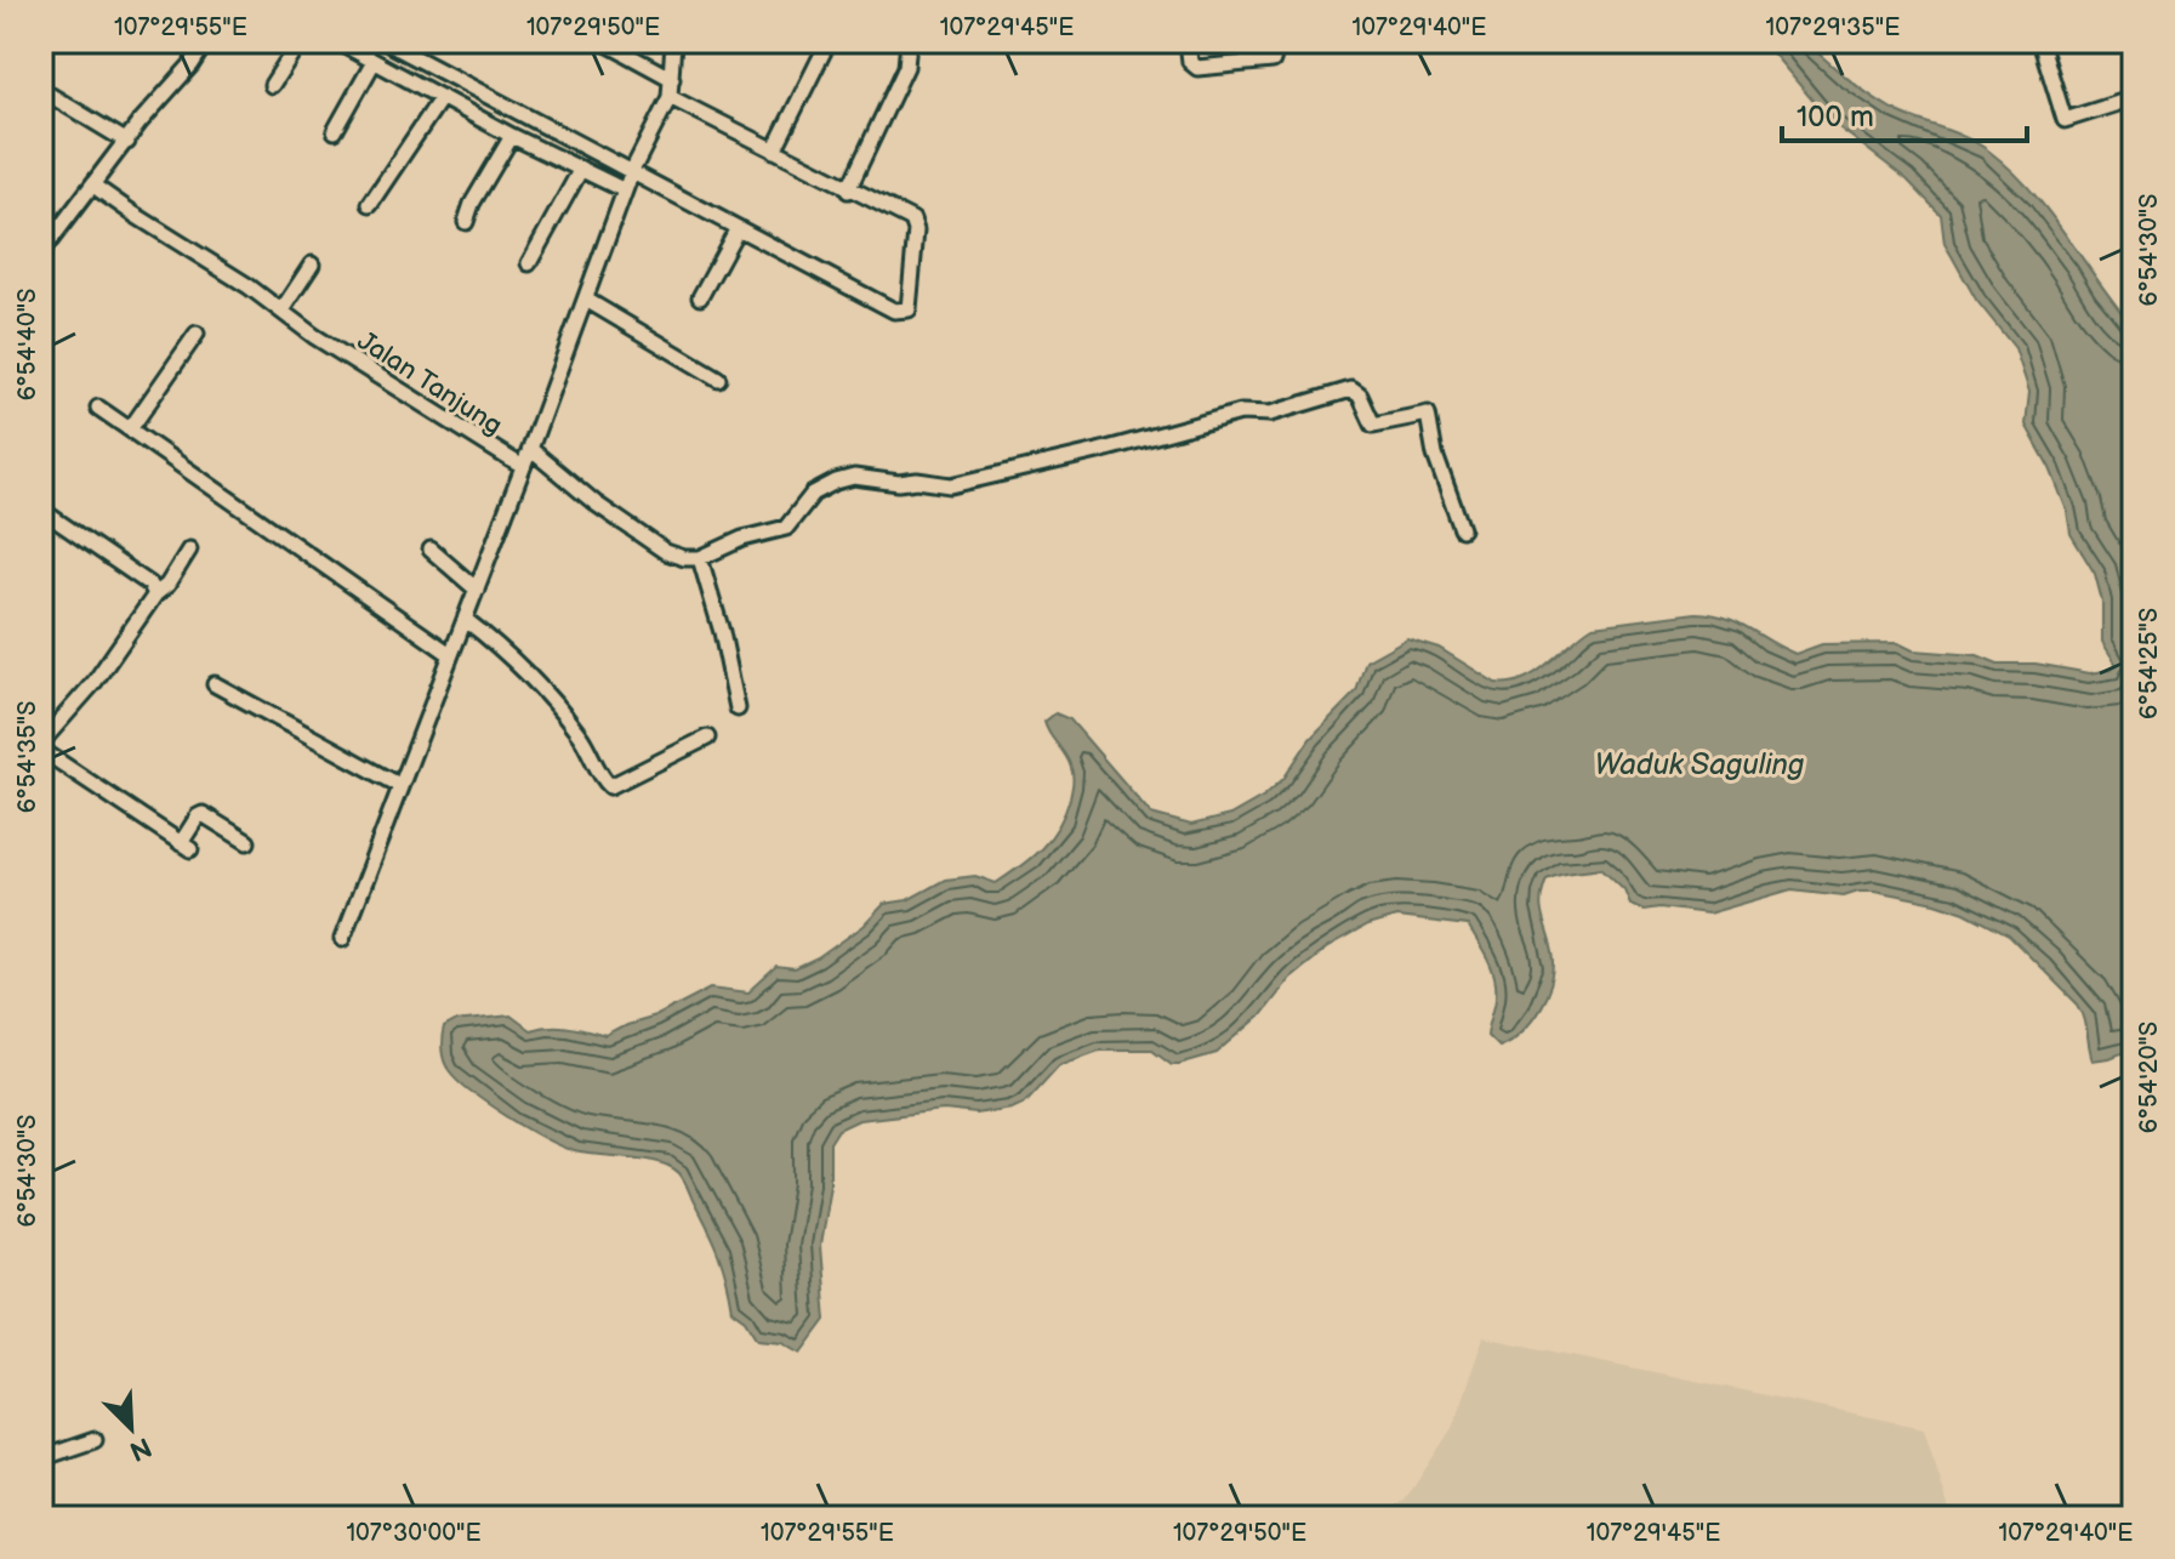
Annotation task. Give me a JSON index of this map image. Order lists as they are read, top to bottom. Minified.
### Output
{"streets":{"street":["Jalan Tanjung"]},"water":["Waduk Saguling"],"scale_bar":"100 m","north":"bottom right","coordinates":["107°29'55\"E","107°29'50\"E","107°29'45\"E","107°29'40\"E","107°29'35\"E","6°54'30\"S","6°54'40\"S","6°54'25\"S","6°54'35\"S","6°54'20\"S","107°30'00\"E"]}
